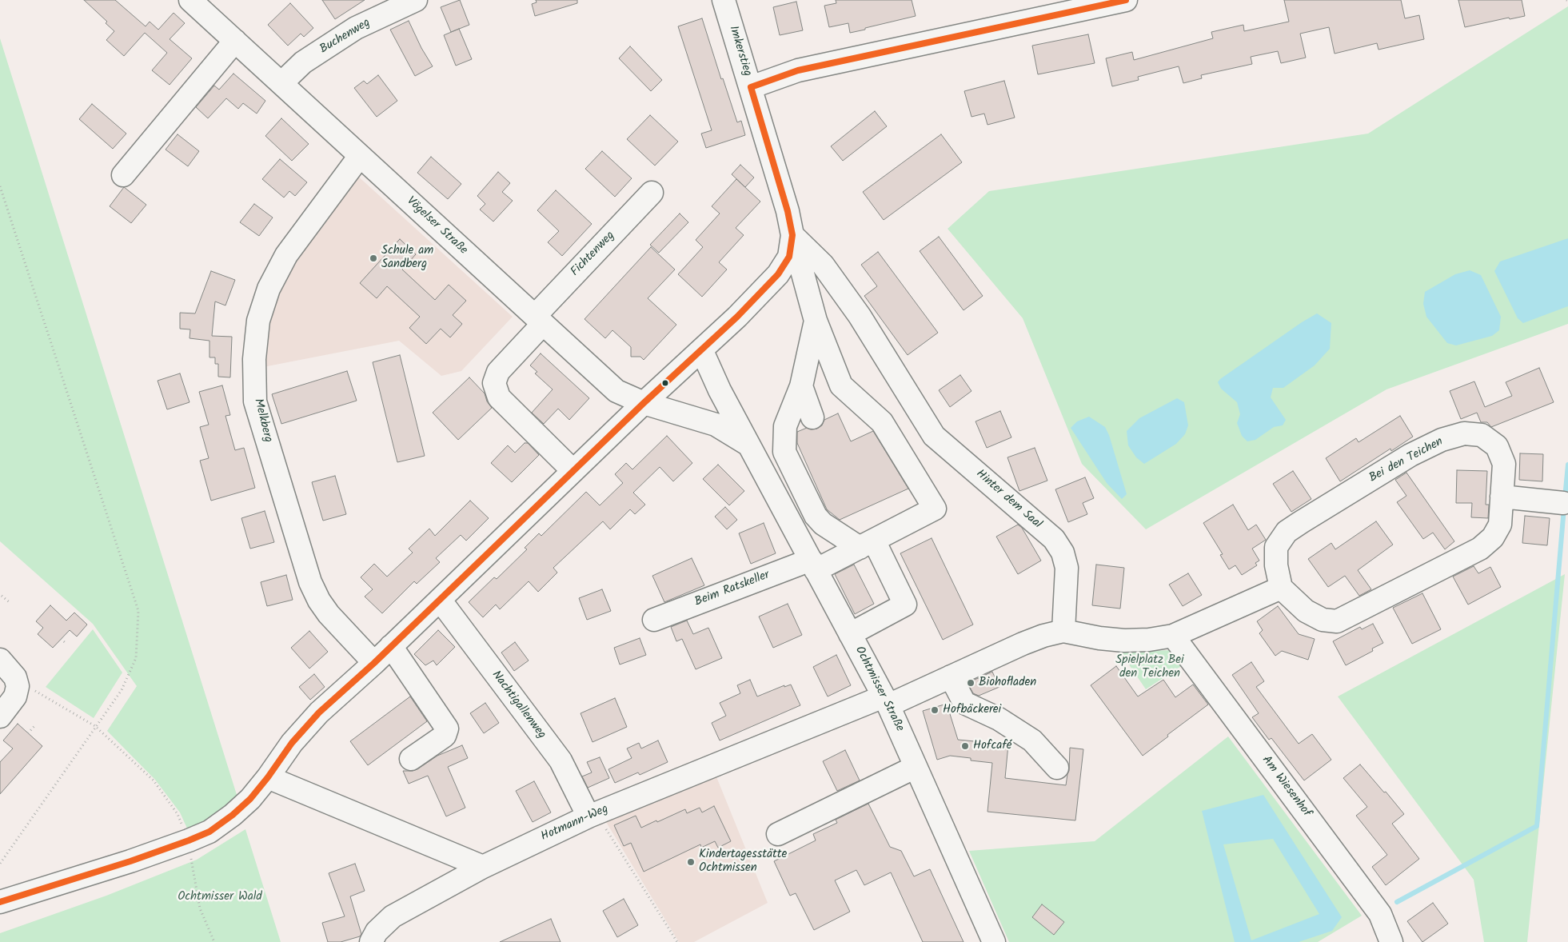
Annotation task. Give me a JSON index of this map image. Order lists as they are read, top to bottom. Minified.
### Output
{"streets":{"street":["Buchenweg","Imkerstieg","Vögelser Straße","Fichtenweg","Melkberg","Bei den Teichen","Hinter dem Saal","Beim Ratskeller","Ochtmisser Straße","Nachtigallenweg","Am Wiesenhof","Hotmann-Weg"]},"crossings":[["Buchenweg","Vögelser Straße"],["Imkerstieg","Vögelser Straße"],["Imkerstieg","Fichtenweg"],["Imkerstieg","Melkberg"],["Imkerstieg","Hinter dem Saal"],["Imkerstieg","Ochtmisser Straße"],["Imkerstieg","Nachtigallenweg"],["Vögelser Straße","Fichtenweg"],["Vögelser Straße","Melkberg"],["Beim Ratskeller","Ochtmisser Straße"],["Ochtmisser Straße","Hotmann-Weg"],["Nachtigallenweg","Hotmann-Weg"]],"parks":["Spielplatz Bei den Teichen","Ochtmisser Wald"],"places":["Schule am Sandberg","Biohofladen","Hofbäckerei","Hofcafé","Kindertagesstätte Ochtmissen"]}
